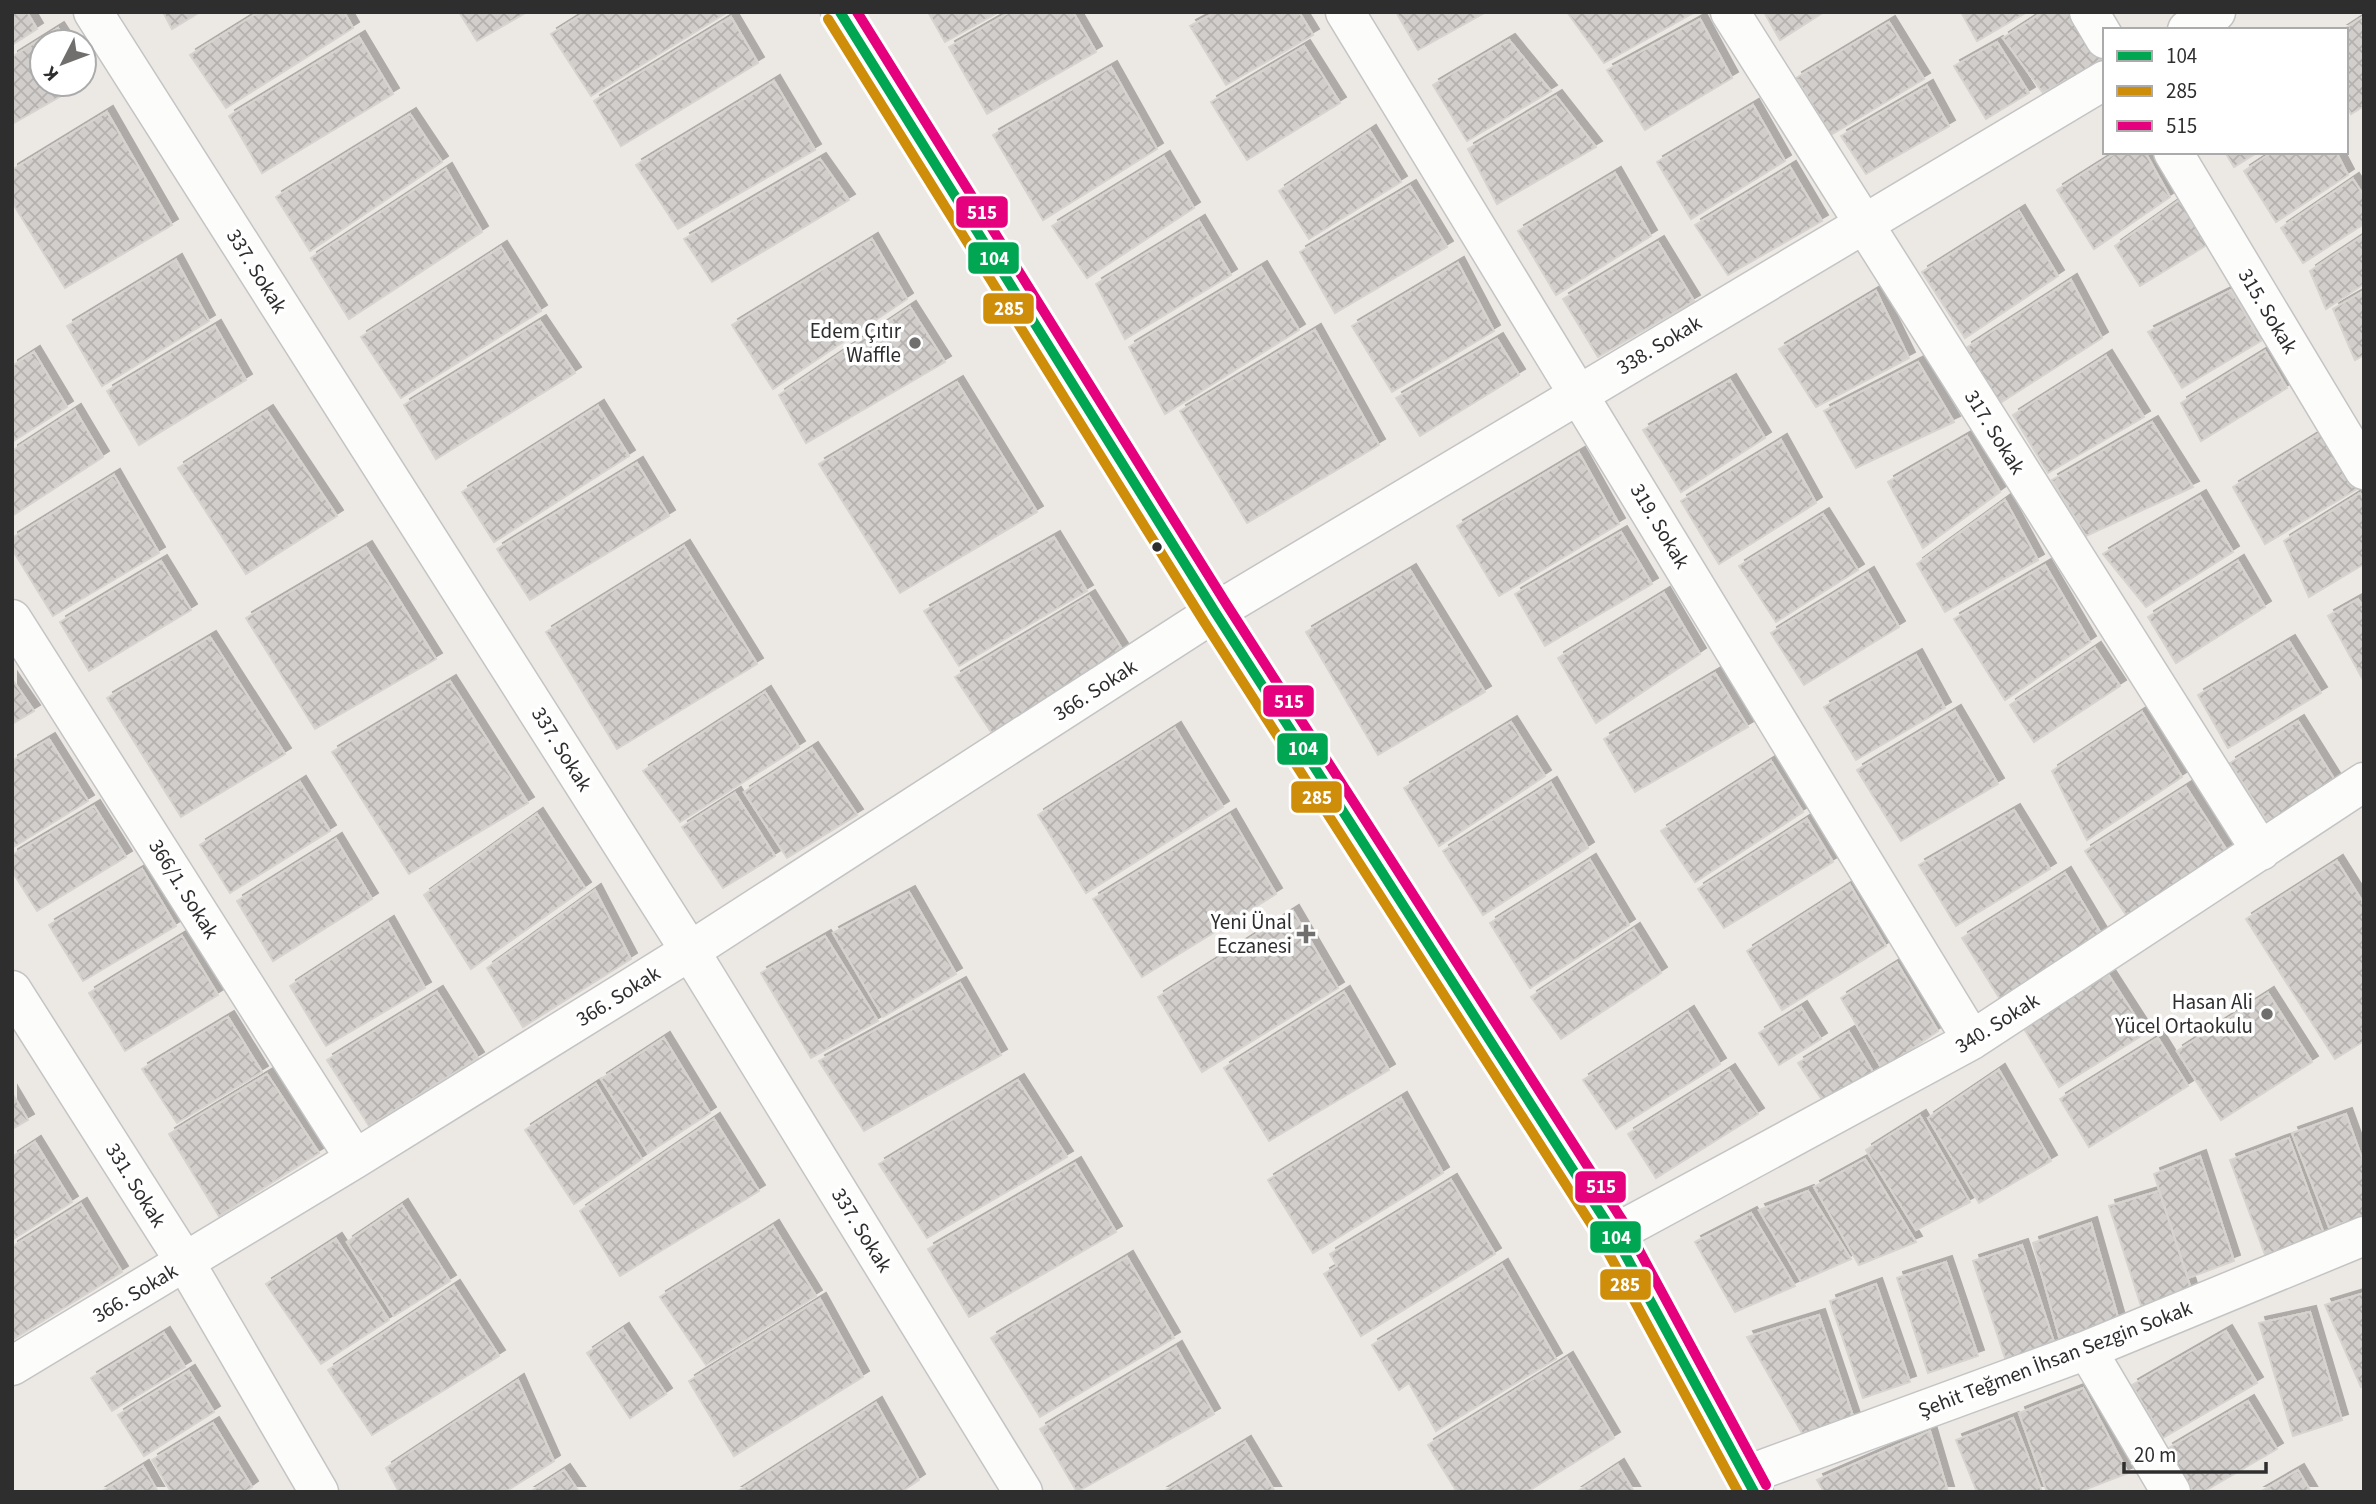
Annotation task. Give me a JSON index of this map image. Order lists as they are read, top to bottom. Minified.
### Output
{"streets":{"street":["337. Sokak","315. Sokak","338. Sokak","317. Sokak","319. Sokak","366. Sokak","366/1. Sokak","340. Sokak","331. Sokak","Şehit Teğmen İhsan Sezgin Sokak"]},"crossings":[["337. Sokak","366. Sokak"],["338. Sokak","317. Sokak"],["338. Sokak","319. Sokak"],["338. Sokak","366. Sokak"],["317. Sokak","340. Sokak"],["319. Sokak","340. Sokak"],["366. Sokak","366/1. Sokak"],["366. Sokak","331. Sokak"]],"places":{"other":["Edem Çıtır Waffle","Hasan Ali Yücel Ortaokulu"],"health":["Yeni Ünal Eczanesi"]},"lines":["transit line 104","transit line 515","transit line 285"],"legend":["104","285","515"],"scale_bar":"20 m","north":"bottom left"}
